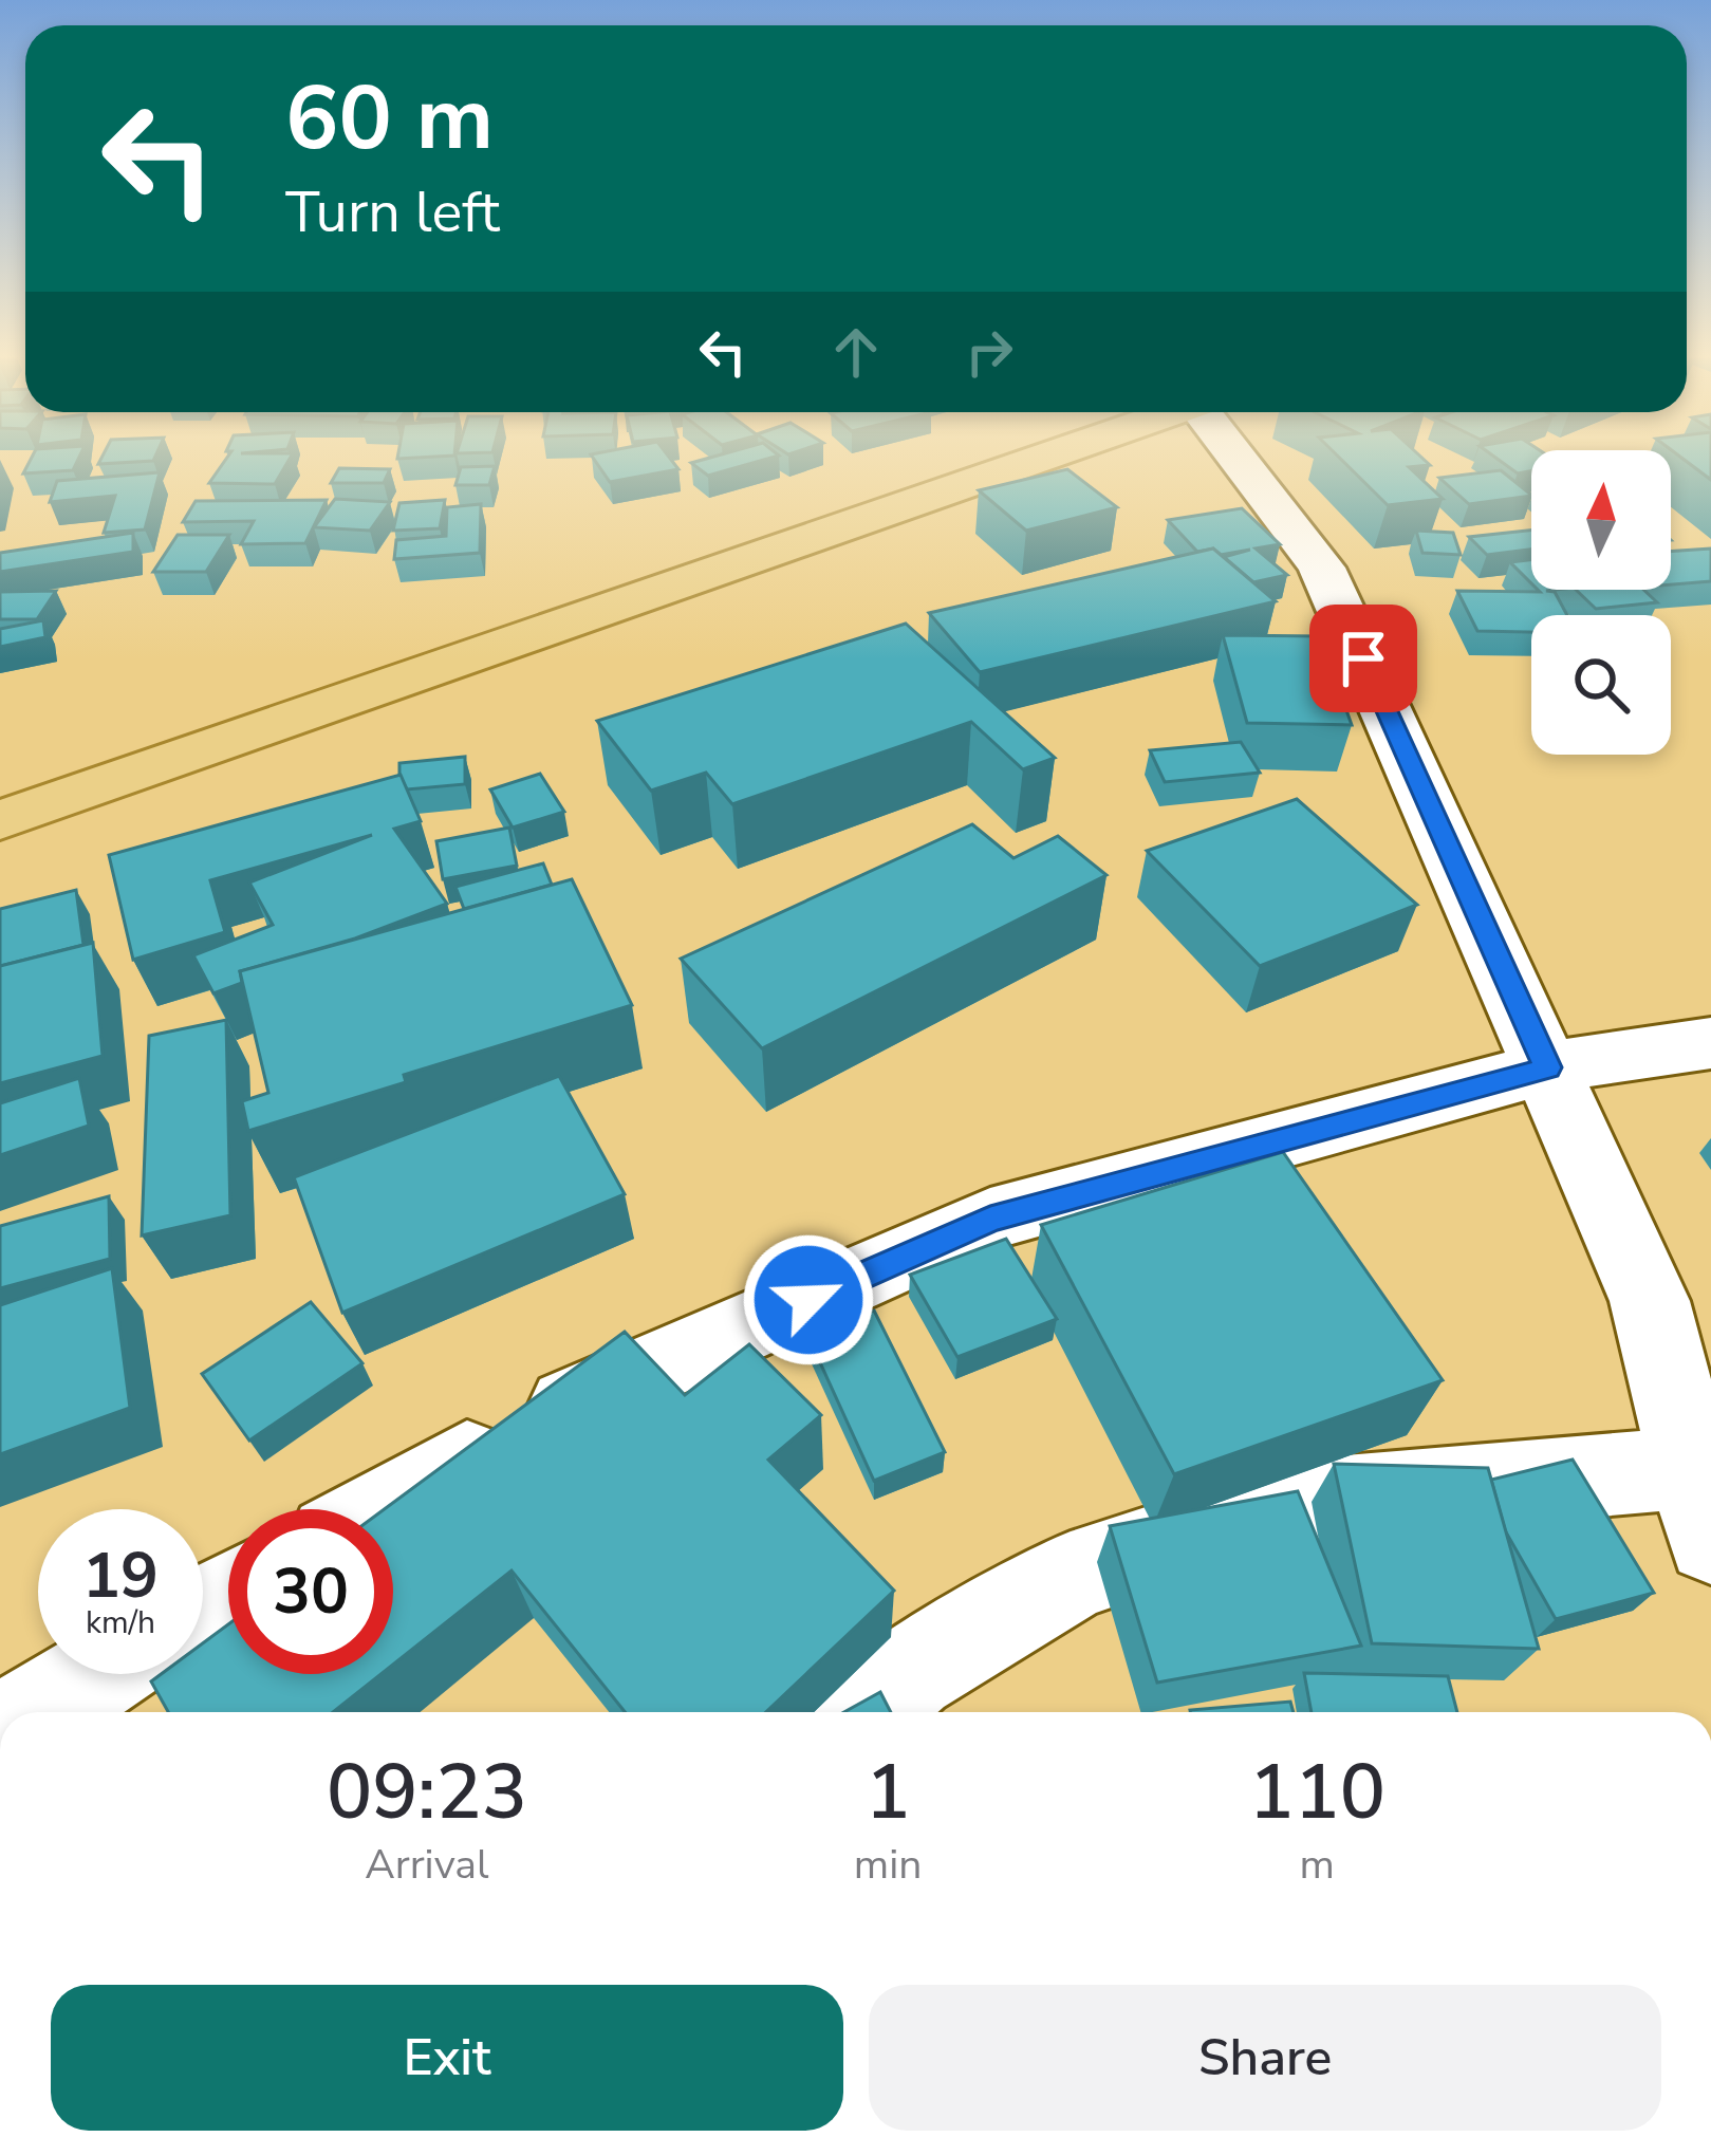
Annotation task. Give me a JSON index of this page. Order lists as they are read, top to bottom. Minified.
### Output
{"north":"top","page":{"turn":["60 m","Turn left"],"speed":"19 km/h","limit":"30","eta":["09:23","Arrival","1","min","110","m"],"buttons":["Exit","Share"]}}
